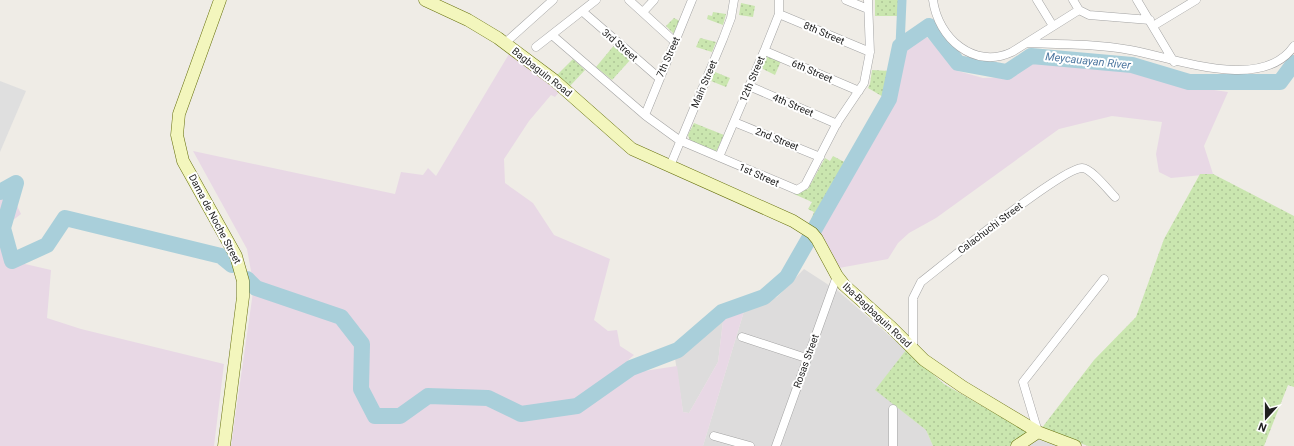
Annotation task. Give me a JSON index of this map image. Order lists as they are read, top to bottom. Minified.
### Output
{"streets":{"street":["8th Street","3rd Street","7th Street","6th Street","Bagbaguin Road","12th Street","Main Street","4th Street","2nd Street","1st Street","Dama de Noche Street","Calachuchi Street","Iba-Bagbaguin Road","Rosas Street"]},"crossings":[["8th Street","12th Street"],["8th Street","1st Street"],["3rd Street","7th Street"],["7th Street","1st Street"],["6th Street","12th Street"],["6th Street","1st Street"],["Bagbaguin Road","Iba-Bagbaguin Road"],["12th Street","4th Street"],["12th Street","2nd Street"],["12th Street","1st Street"],["Main Street","1st Street"],["Main Street","Iba-Bagbaguin Road"],["4th Street","1st Street"],["2nd Street","1st Street"],["Calachuchi Street","Iba-Bagbaguin Road"],["Iba-Bagbaguin Road","Rosas Street"]],"water":["Meycauayan River"],"north":"bottom"}
